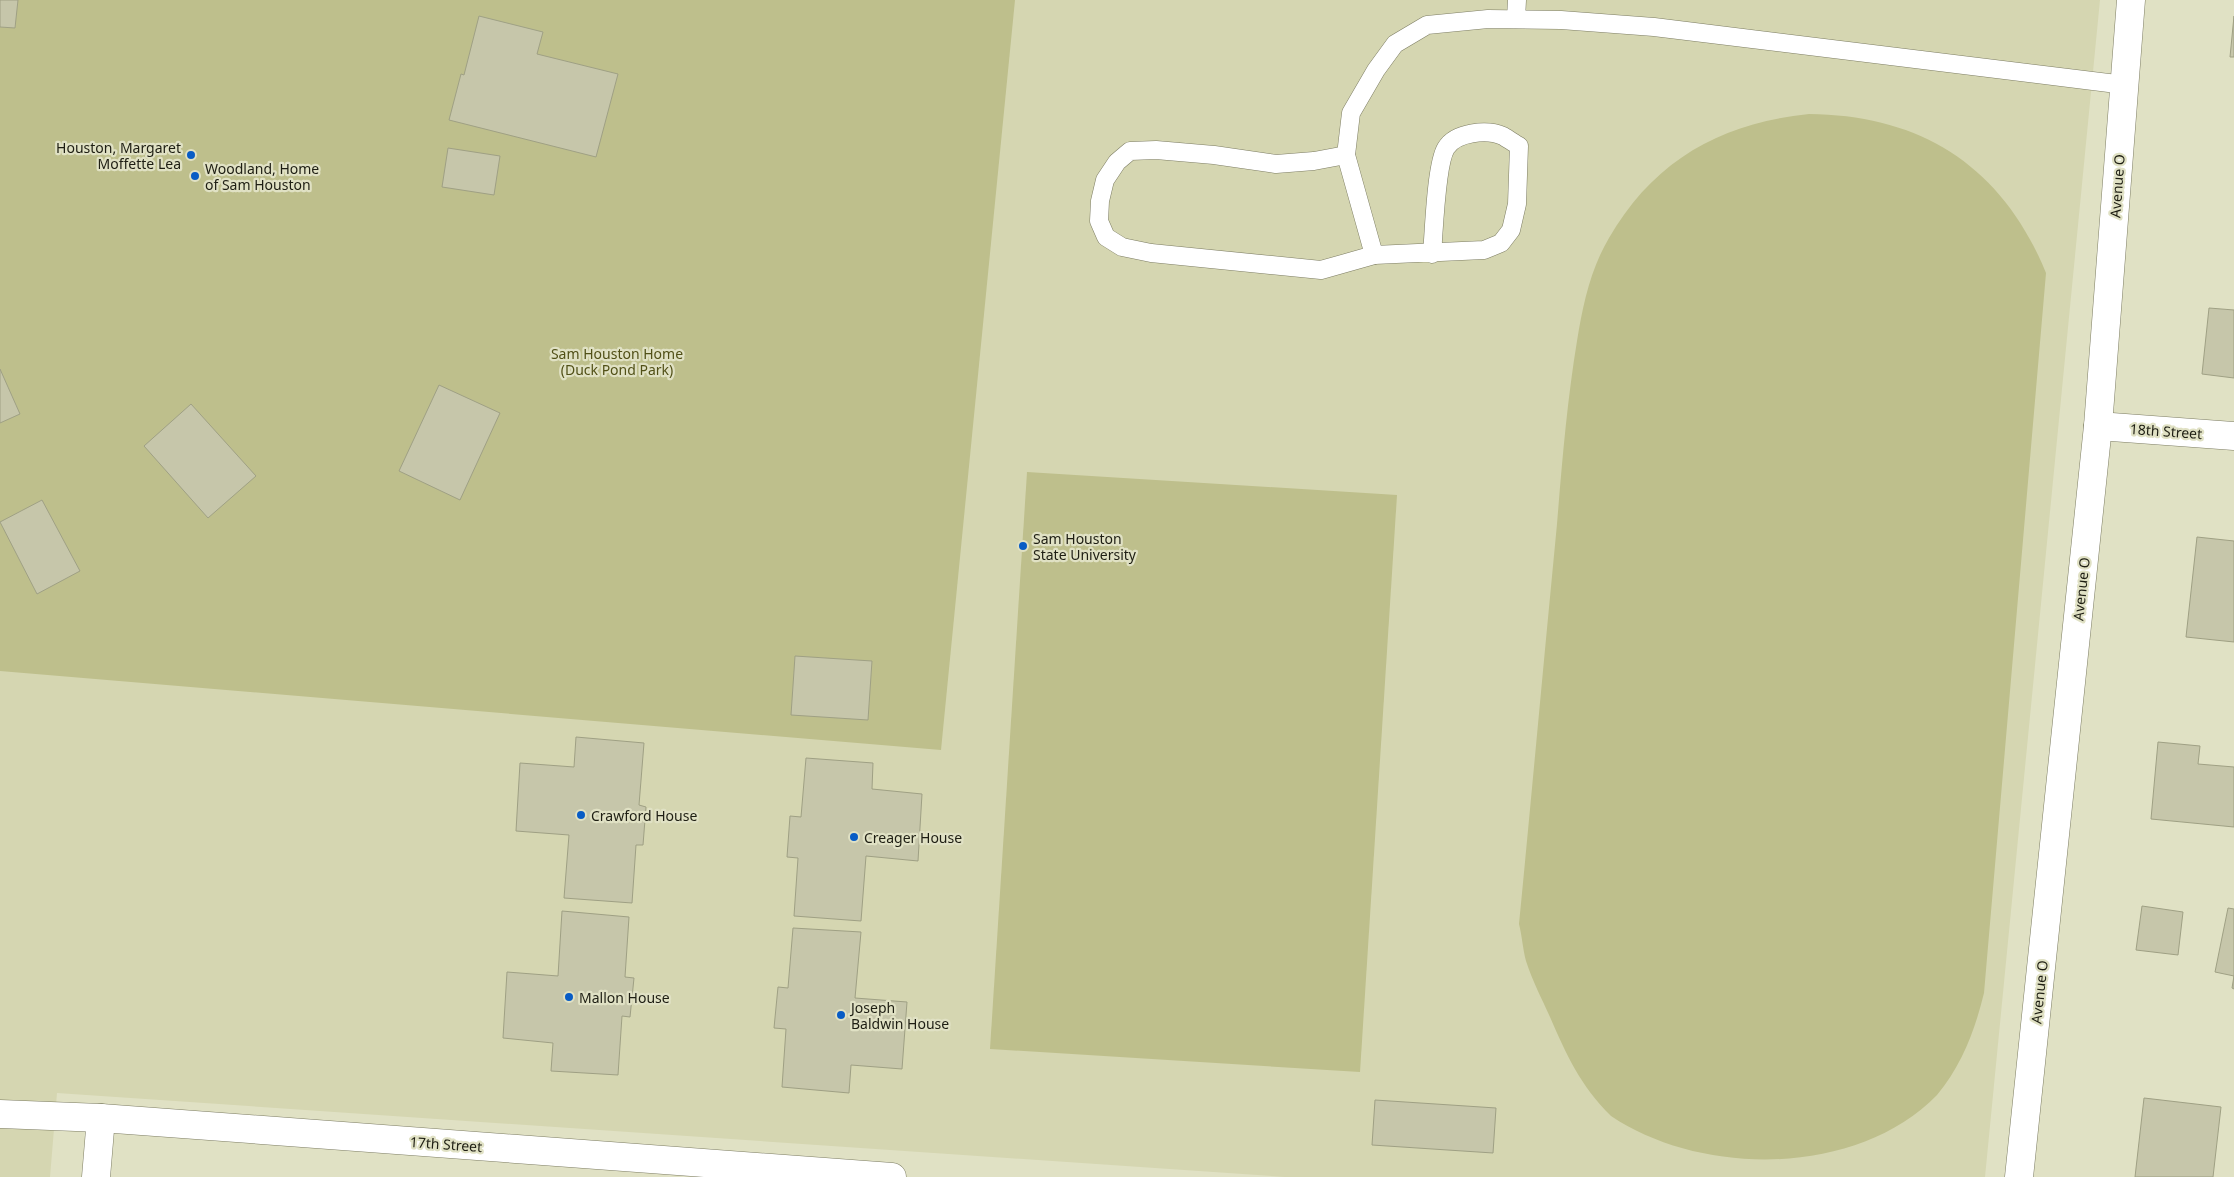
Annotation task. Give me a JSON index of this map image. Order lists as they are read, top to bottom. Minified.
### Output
{"streets":{"street":["Avenue O","18th Street","17th Street"]},"crossings":[["Avenue O","18th Street"]],"parks":["Sam Houston Home (Duck Pond Park)"],"places":["Houston, Margaret Moffette Lea","Woodland, Home of Sam Houston","Sam Houston State University","Crawford House","Creager House","Mallon House","Joseph Baldwin House"]}
